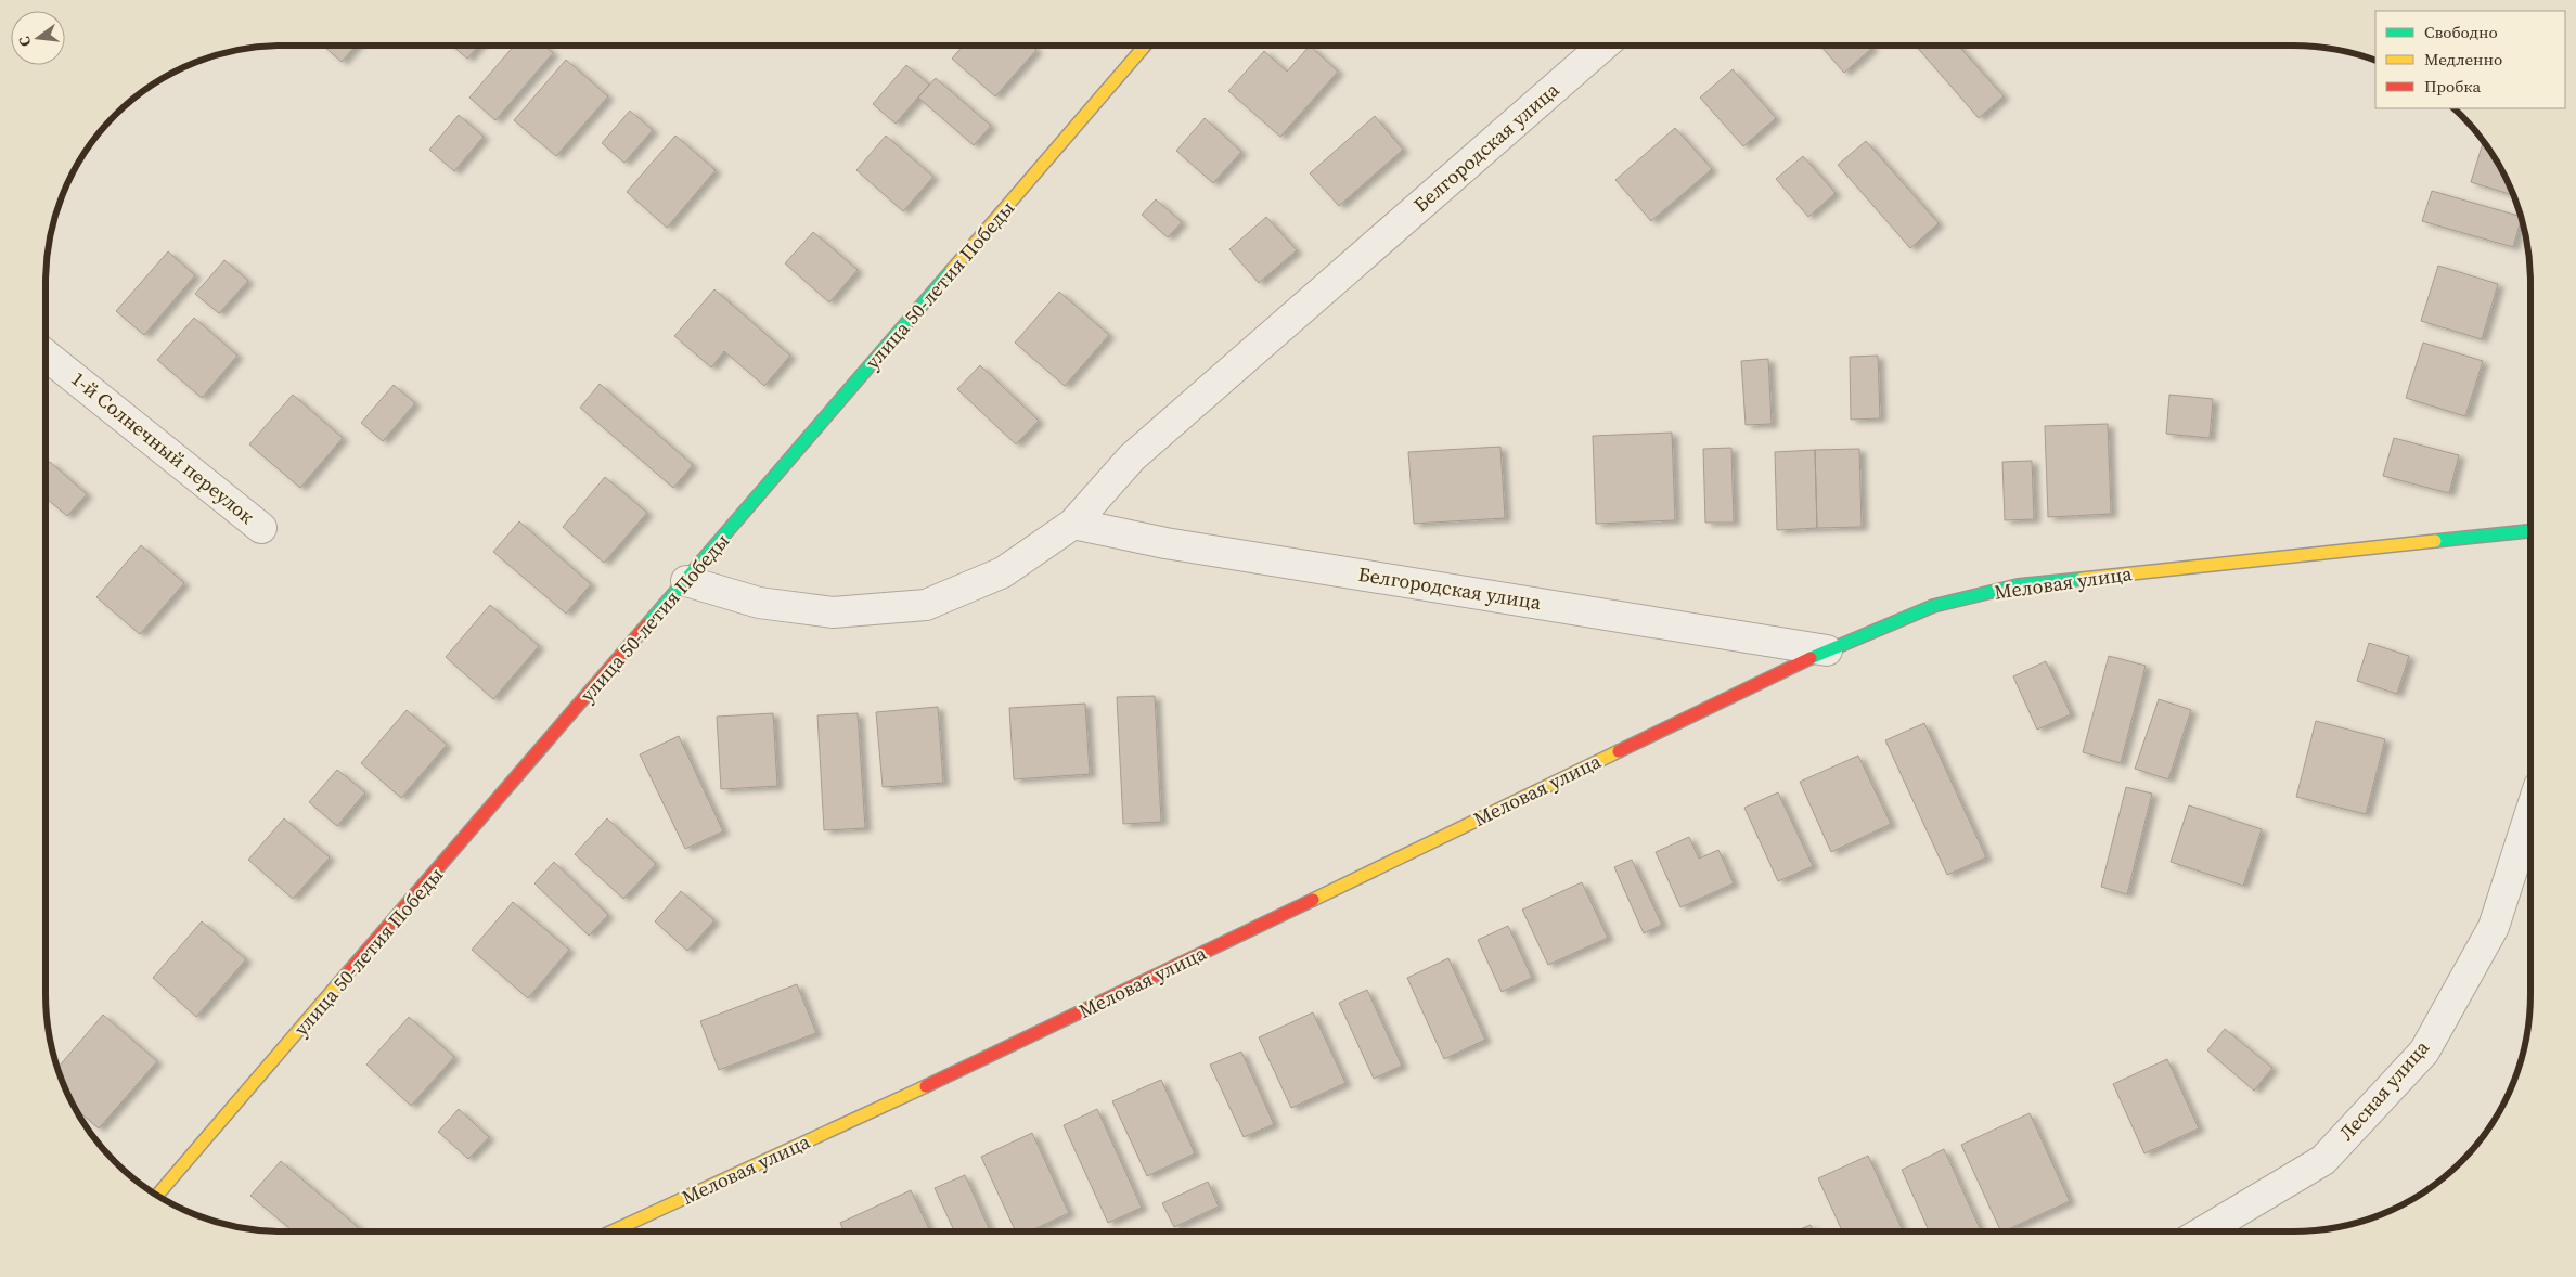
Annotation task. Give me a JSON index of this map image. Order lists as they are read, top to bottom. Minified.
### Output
{"streets":{"street":["Белгородская улица","улица 50-летия Победы","1-й Солнечный переулок","Меловая улица","Лесная улица"]},"crossings":[["Белгородская улица","улица 50-летия Победы"],["Белгородская улица","Меловая улица"]],"legend":["Свободно","Медленно","Пробка"],"north":"left"}
